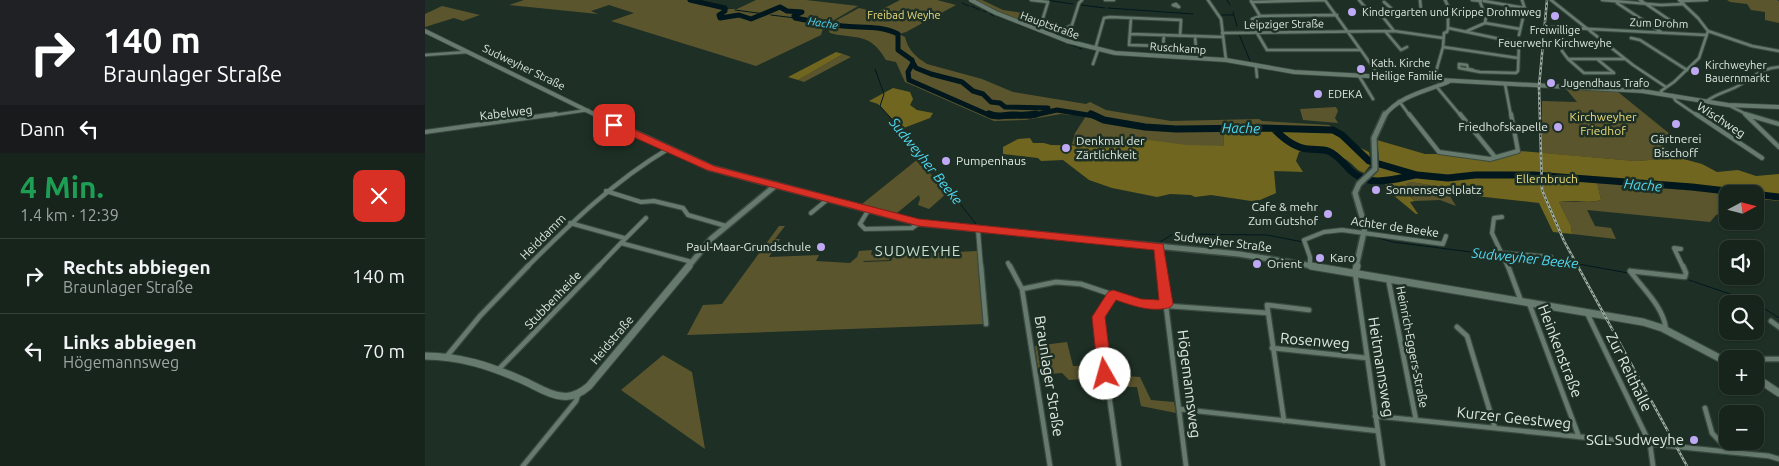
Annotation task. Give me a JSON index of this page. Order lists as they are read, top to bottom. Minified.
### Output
{"streets":{"main road":["Hauptstraße","Ruschkamp","Sudweyher Straße","Heidstraße"],"street":["Zum Drohm","Leipziger Straße","Kabelweg","Wischweg","Achter de Beeke","Heiddamm","Stubbenheide","Rosenweg","Heinrich-Eggers-Straße","Heinkenstraße","Heitmannsweg","Zur Reithalle","Braunlager Straße","Högemannsweg","Kurzer Geestweg"]},"crossings":[["Hauptstraße","Ruschkamp"],["Sudweyher Straße","Kabelweg"],["Sudweyher Straße","Achter de Beeke"],["Sudweyher Straße","Heiddamm"],["Sudweyher Straße","Heidstraße"],["Sudweyher Straße","Heinrich-Eggers-Straße"],["Sudweyher Straße","Heinkenstraße"],["Sudweyher Straße","Heitmannsweg"],["Sudweyher Straße","Zur Reithalle"],["Sudweyher Straße","Högemannsweg"],["Rosenweg","Heitmannsweg"],["Heinrich-Eggers-Straße","Kurzer Geestweg"],["Heinkenstraße","Kurzer Geestweg"],["Heitmannsweg","Kurzer Geestweg"],["Zur Reithalle","Kurzer Geestweg"]],"districts":["SUDWEYHE"],"water":["Hache","Sudweyher Beeke"],"parks":["Freibad Weyhe","Kirchweyher Friedhof","Ellernbruch"],"places":["Kindergarten und Krippe Drohmweg","Freiwillige Feuerwehr Kirchweyhe","Kath. Kirche Heilige Familie","Kirchweyher Bauernmarkt","Jugendhaus Trafo","EDEKA","Gärtnerei Bischoff","Friedhofskapelle","Denkmal der Zärtlichkeit","Pumpenhaus","Sonnensegelplatz","Cafe & mehr Zum Gutshof","Paul-Maar-Grundschule","Karo","Orient","SGL Sudweyhe"],"north":"right","page":{"turn":["140 m","Braunlager Straße"],"then":"Dann","heading":["4 Min.","1.4 km · 12:39"],"map_buttons":["+","−"],"list":[{"name":"Rechts abbiegen","note":"Braunlager Straße","value":"140 m"},{"name":"Links abbiegen","note":"Högemannsweg","value":"70 m"}]}}
